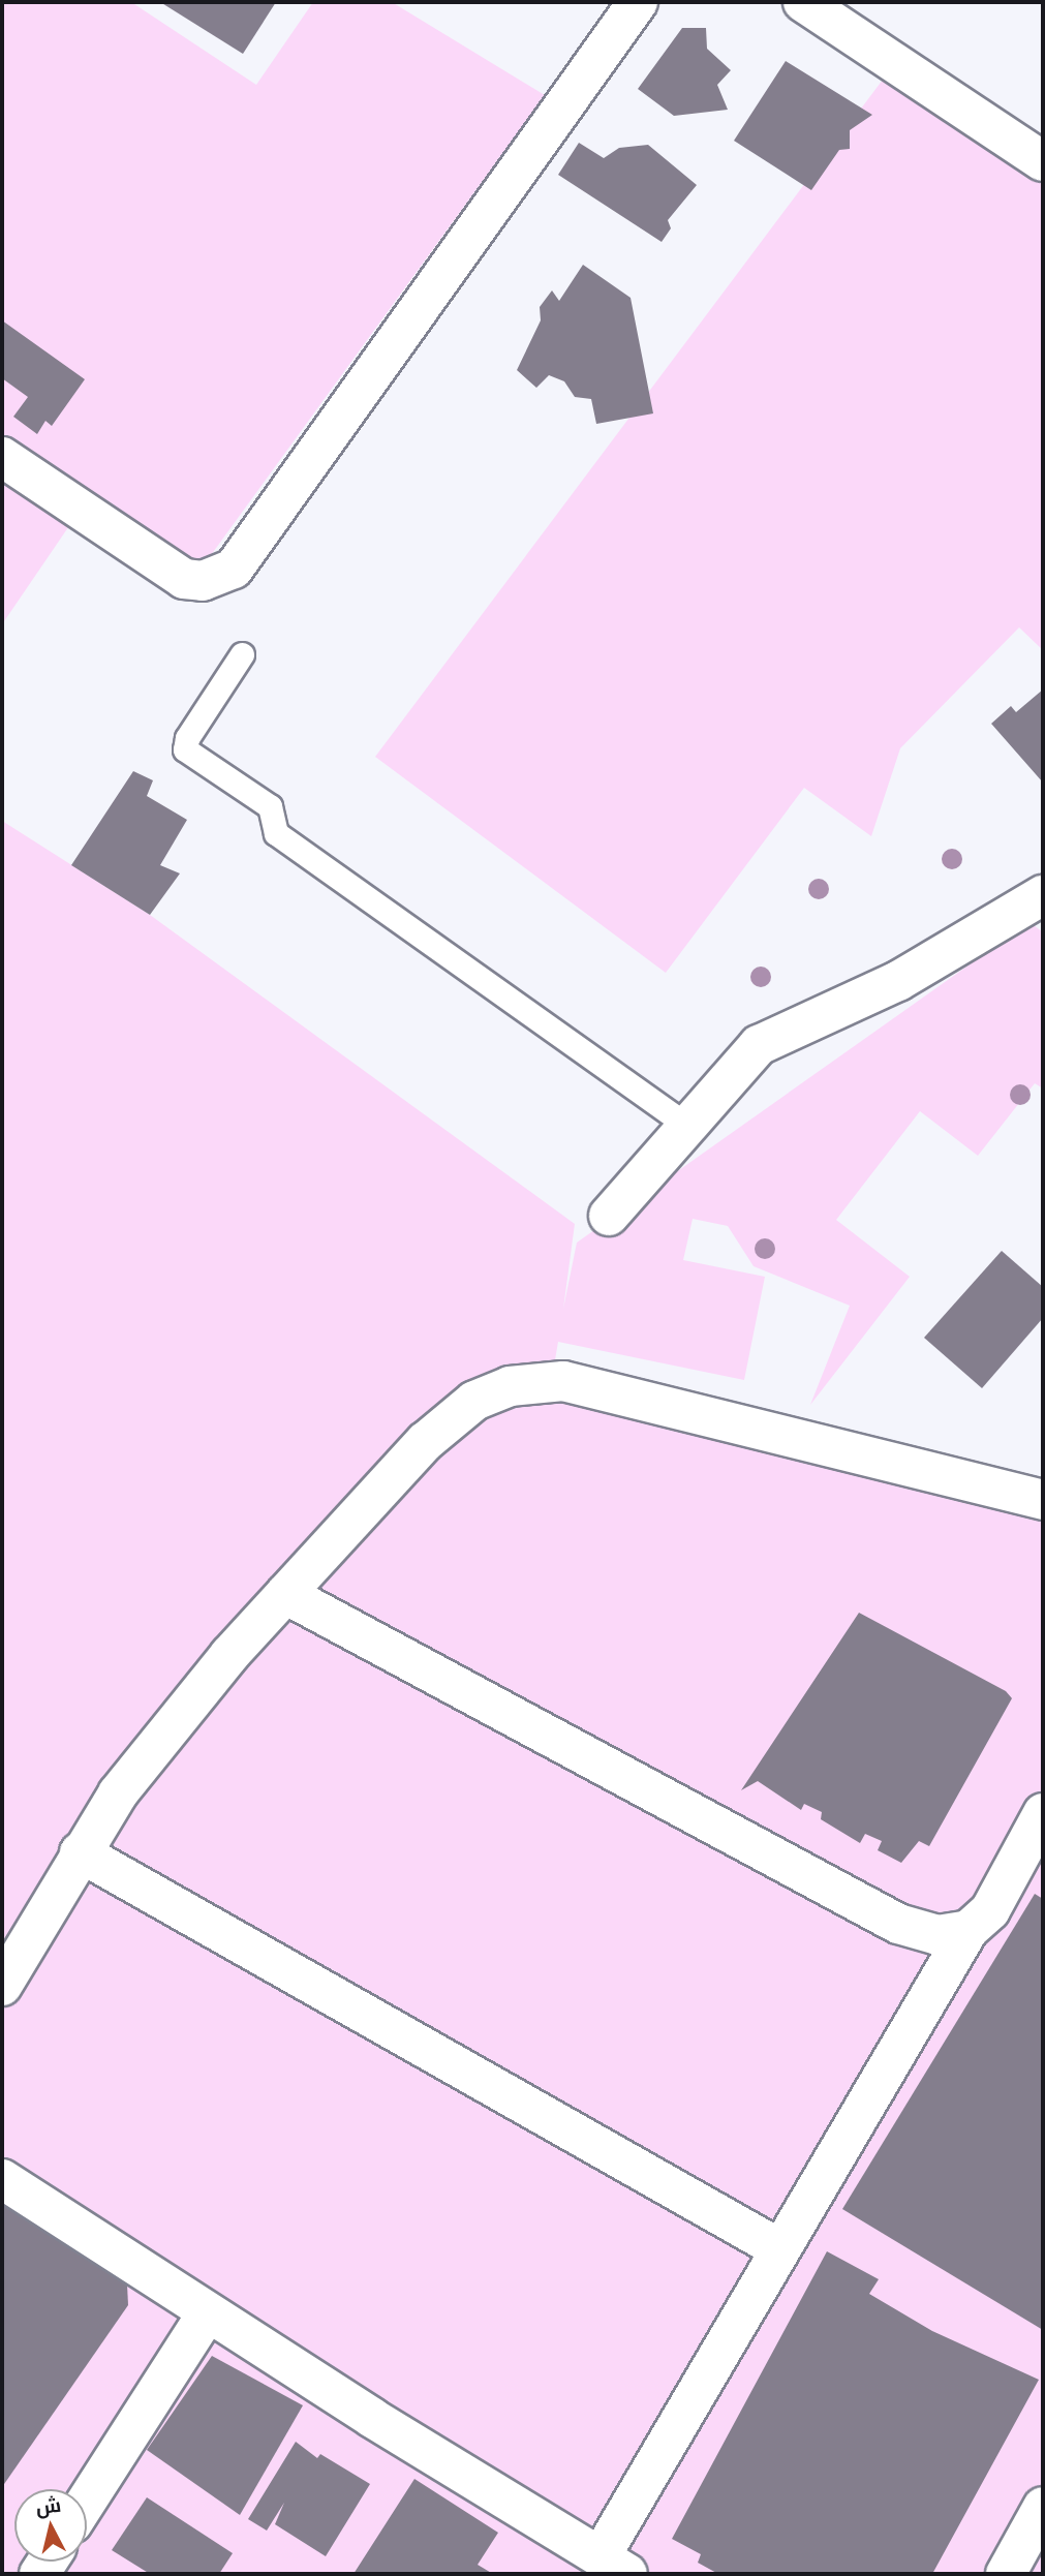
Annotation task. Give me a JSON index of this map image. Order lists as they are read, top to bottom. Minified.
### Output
{"north":"top"}
